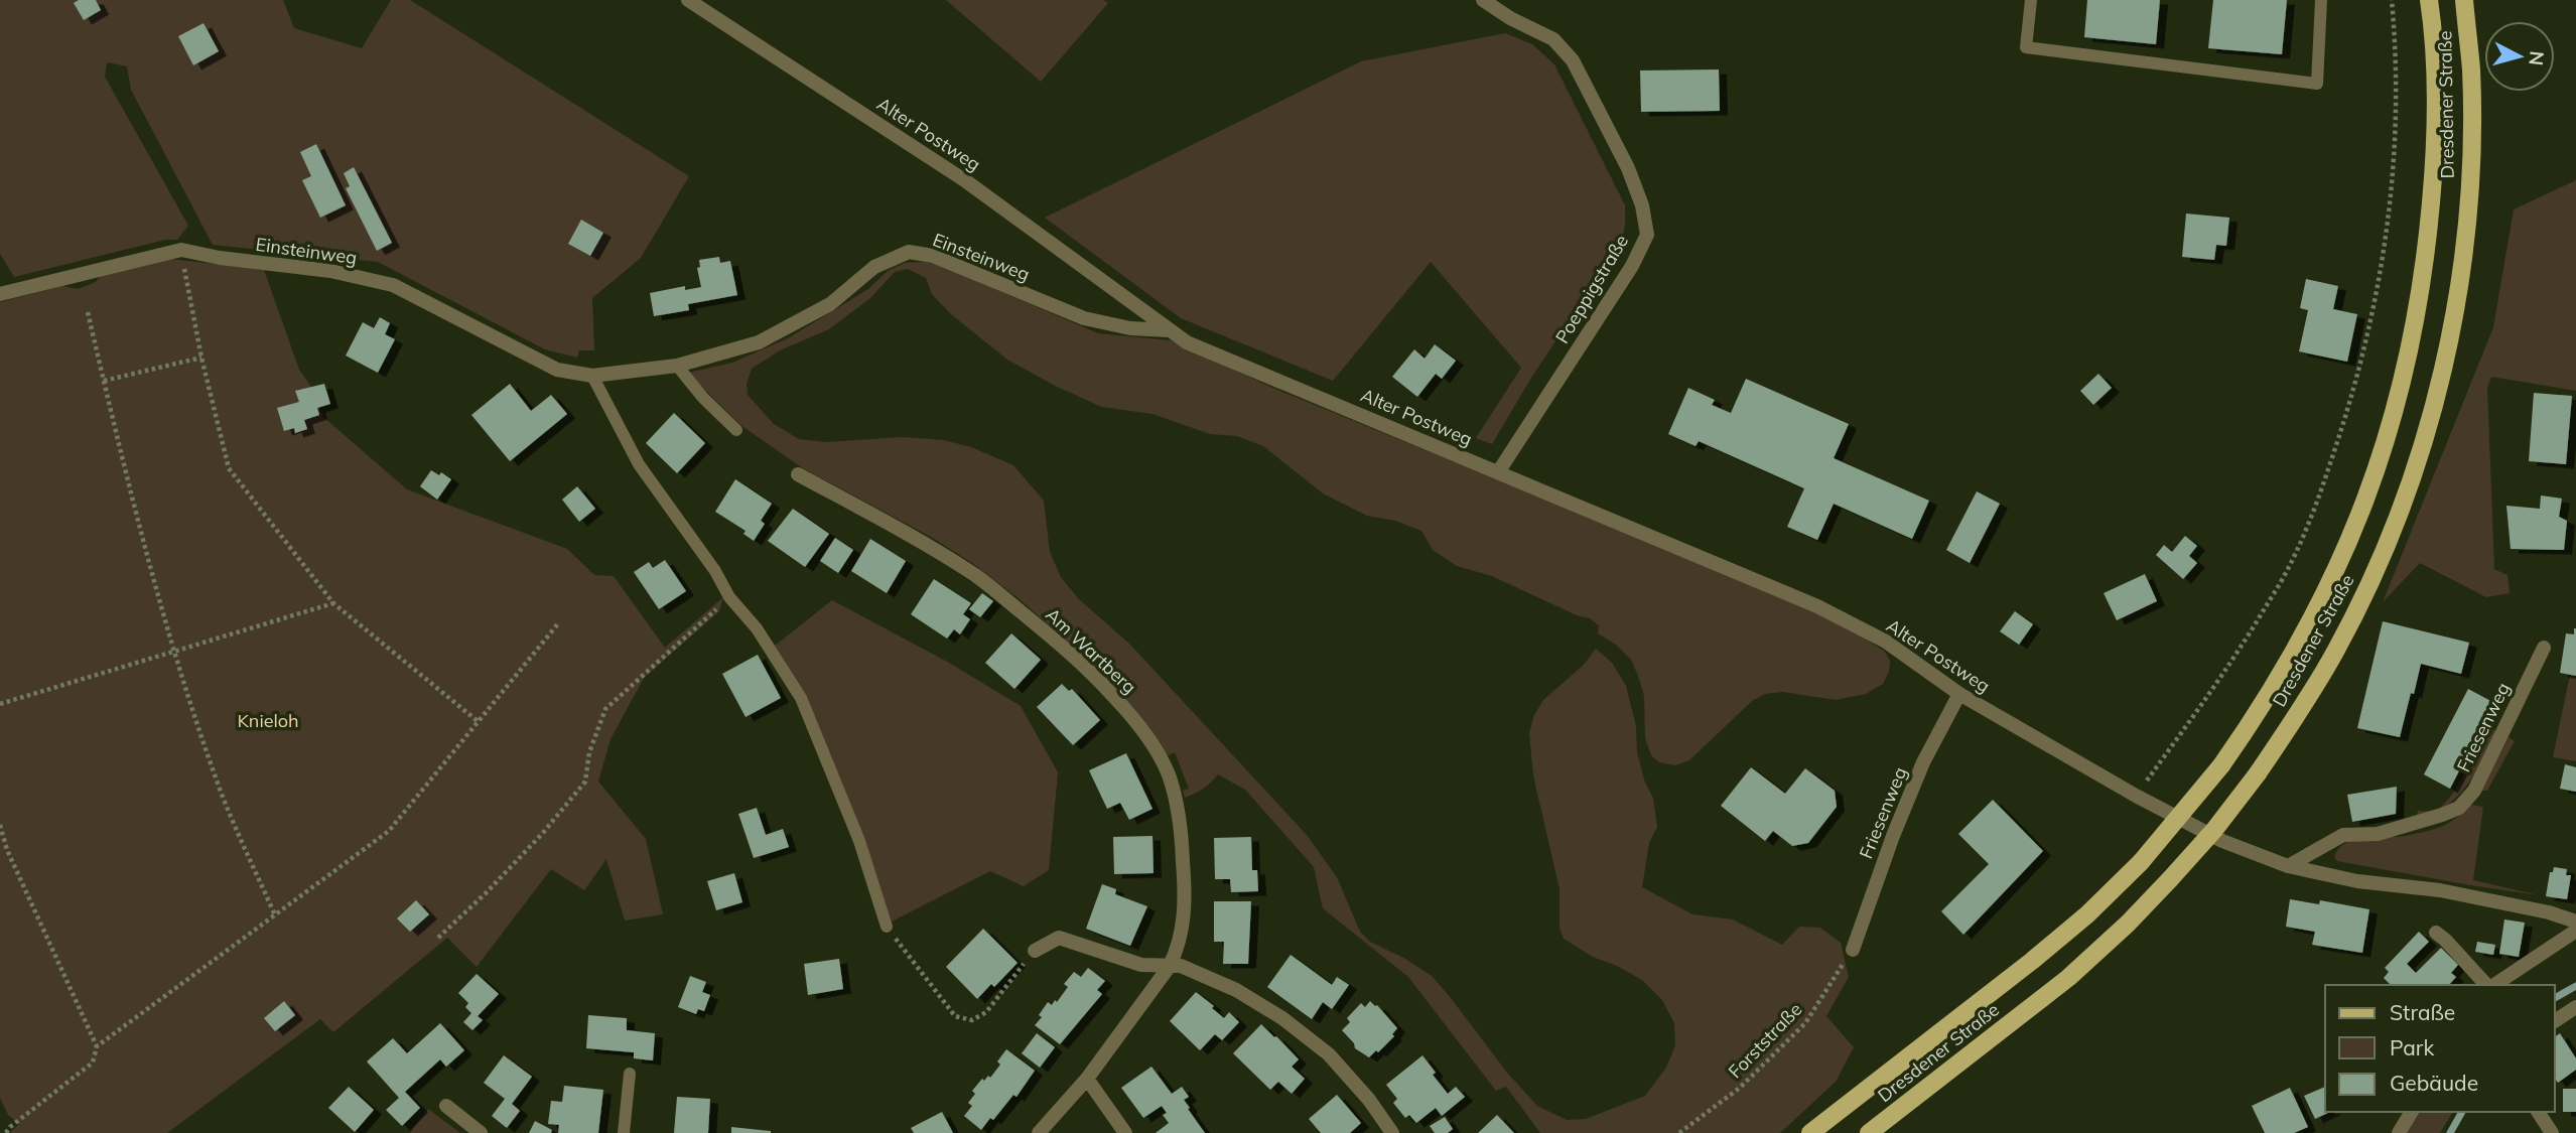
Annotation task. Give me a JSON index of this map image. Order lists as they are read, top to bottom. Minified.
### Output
{"streets":{"main road":["Dresdener Straße"],"street":["Alter Postweg","Einsteinweg","Poeppigstraße","Am Wartberg","Friesenweg"],"path":["Forststraße"]},"crossings":[["Alter Postweg","Einsteinweg"],["Alter Postweg","Poeppigstraße"],["Alter Postweg","Friesenweg"],["Friesenweg","Forststraße"]],"parks":["Knieloh"],"legend":["Straße","Park","Gebäude"],"north":"right"}
